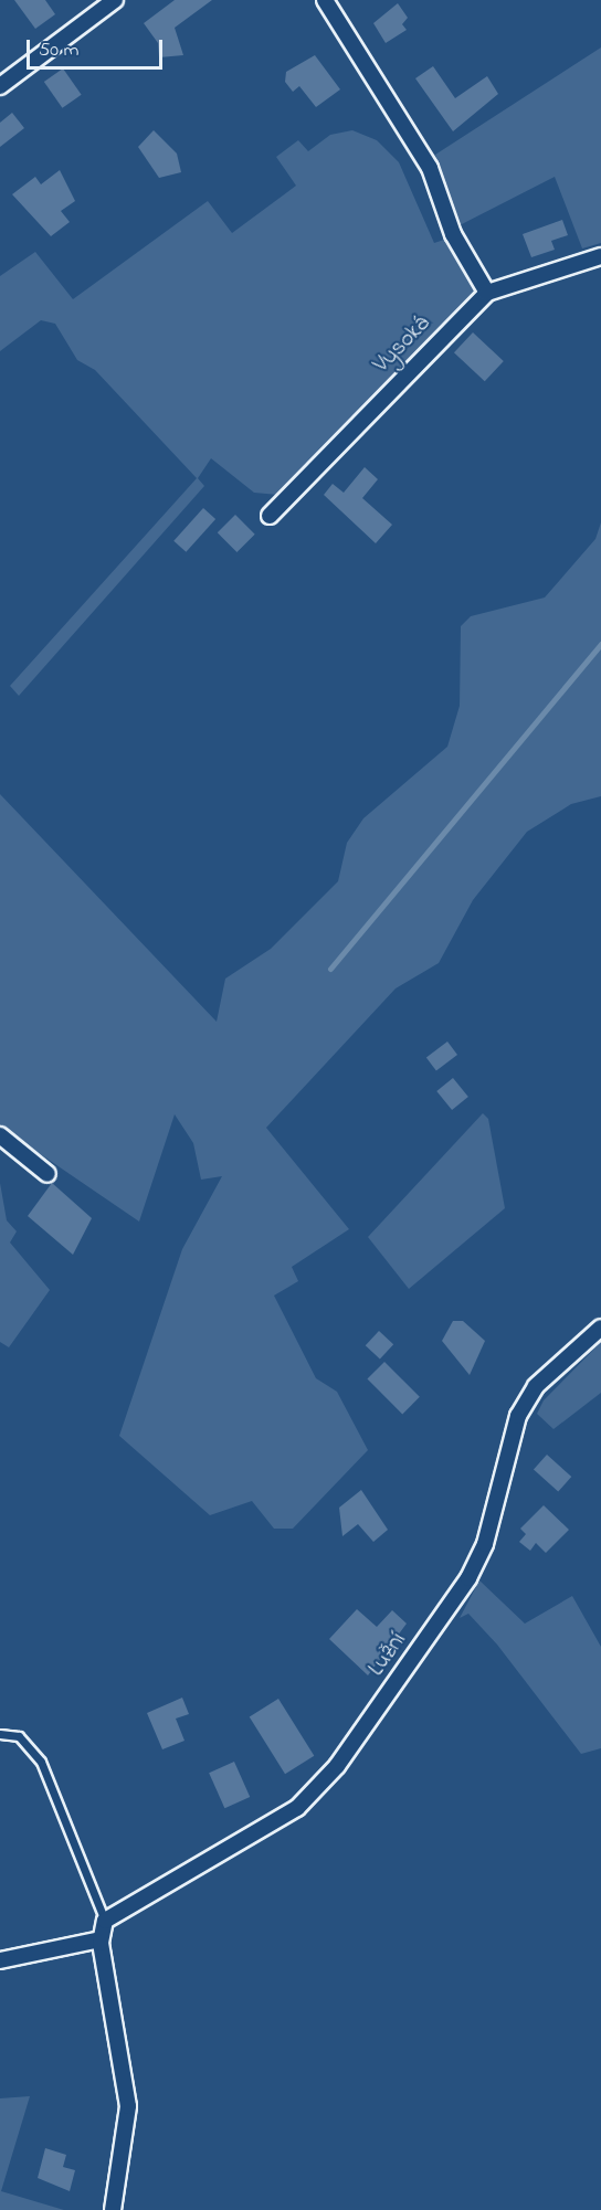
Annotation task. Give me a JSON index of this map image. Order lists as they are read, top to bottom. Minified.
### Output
{"streets":{"street":["Vysoká","Lužní"]},"scale_bar":"50 m"}
